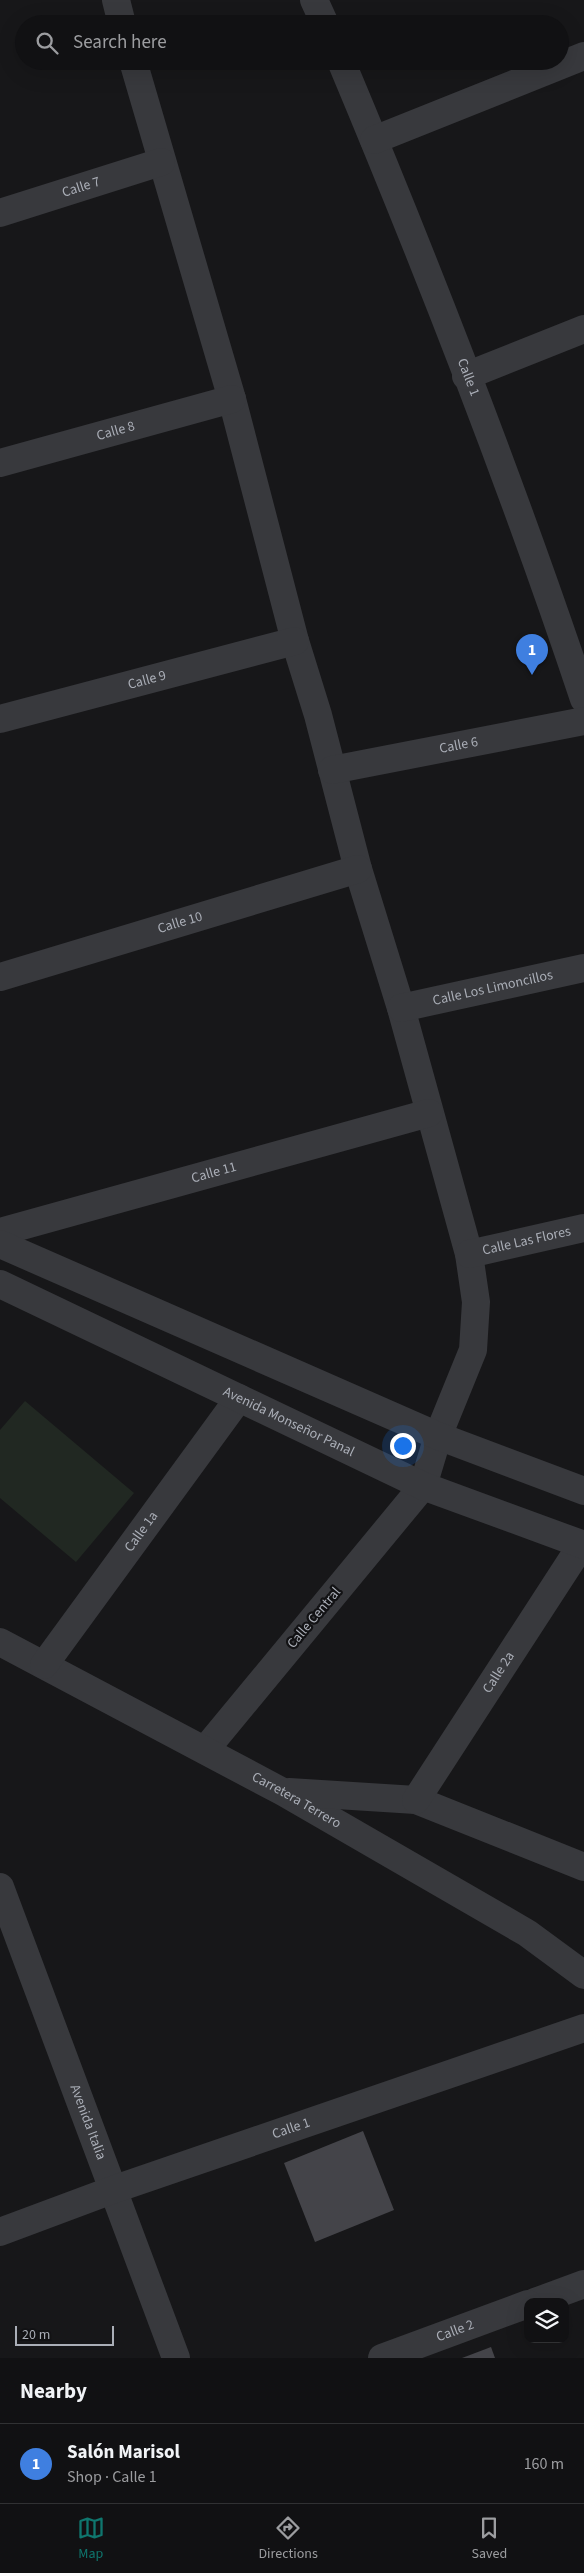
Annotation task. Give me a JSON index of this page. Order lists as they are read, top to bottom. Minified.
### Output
{"streets":{"street":["Calle 7","Calle 1","Calle 8","Calle 9","Calle 6","Calle 10","Calle Los Limoncillos","Calle 11","Calle Las Flores","Avenida Monseñor Panal","Calle 1a","Calle Central","Calle 2a","Carretera Terrero","Avenida Italia","Calle 2"]},"crossings":[["Calle 1","Avenida Italia"],["Avenida Monseñor Panal","Calle 1a"],["Avenida Monseñor Panal","Calle Central"],["Avenida Monseñor Panal","Calle 2a"],["Calle 1a","Carretera Terrero"],["Calle Central","Carretera Terrero"]],"scale_bar":"20 m","page":{"search":"Search here","pins":"1","scale":"20 m","heading":"Nearby","list":[{"mark":"1","name":"Salón Marisol","note":"Shop · Calle 1","value":"160 m"}],"nav":["Map","Directions","Saved"]}}
